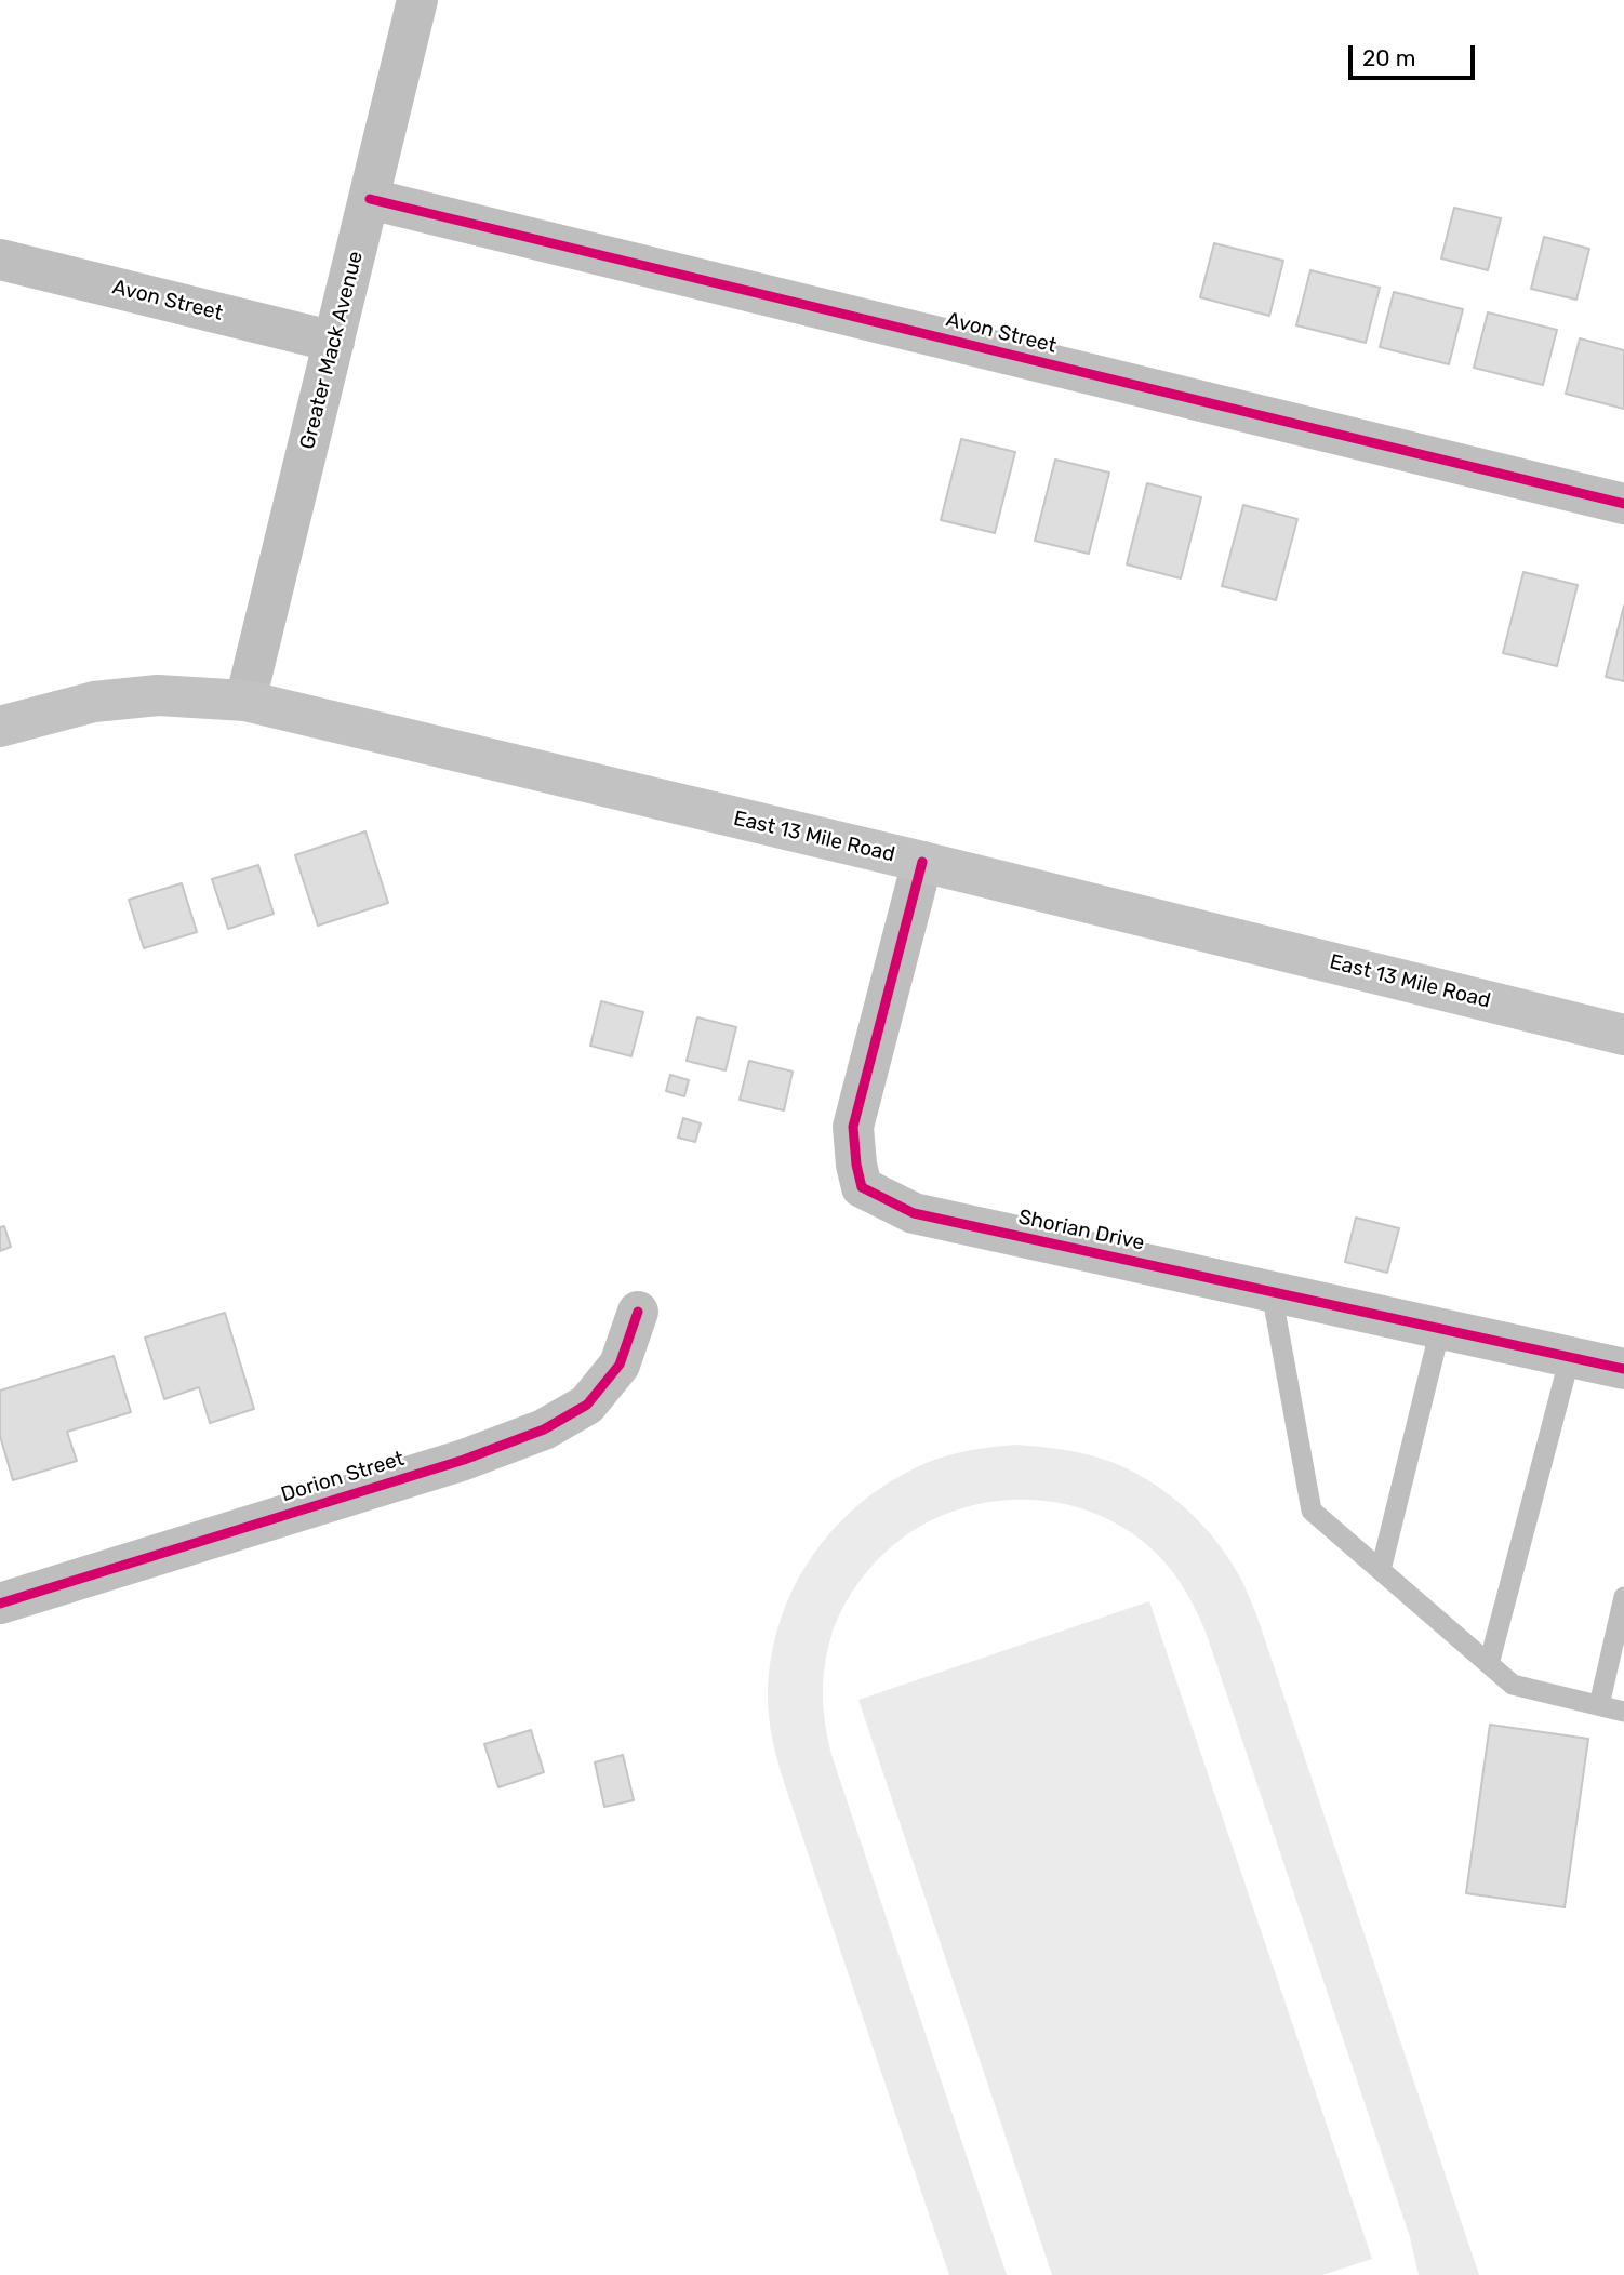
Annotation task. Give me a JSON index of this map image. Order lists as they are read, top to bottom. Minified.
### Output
{"streets":{"main road":["East 13 Mile Road"],"street":["Avon Street","Greater Mack Avenue","Shorian Drive","Dorion Street"]},"crossings":[["Avon Street","Greater Mack Avenue"],["Greater Mack Avenue","East 13 Mile Road"],["East 13 Mile Road","Shorian Drive"]],"scale_bar":"20 m"}
